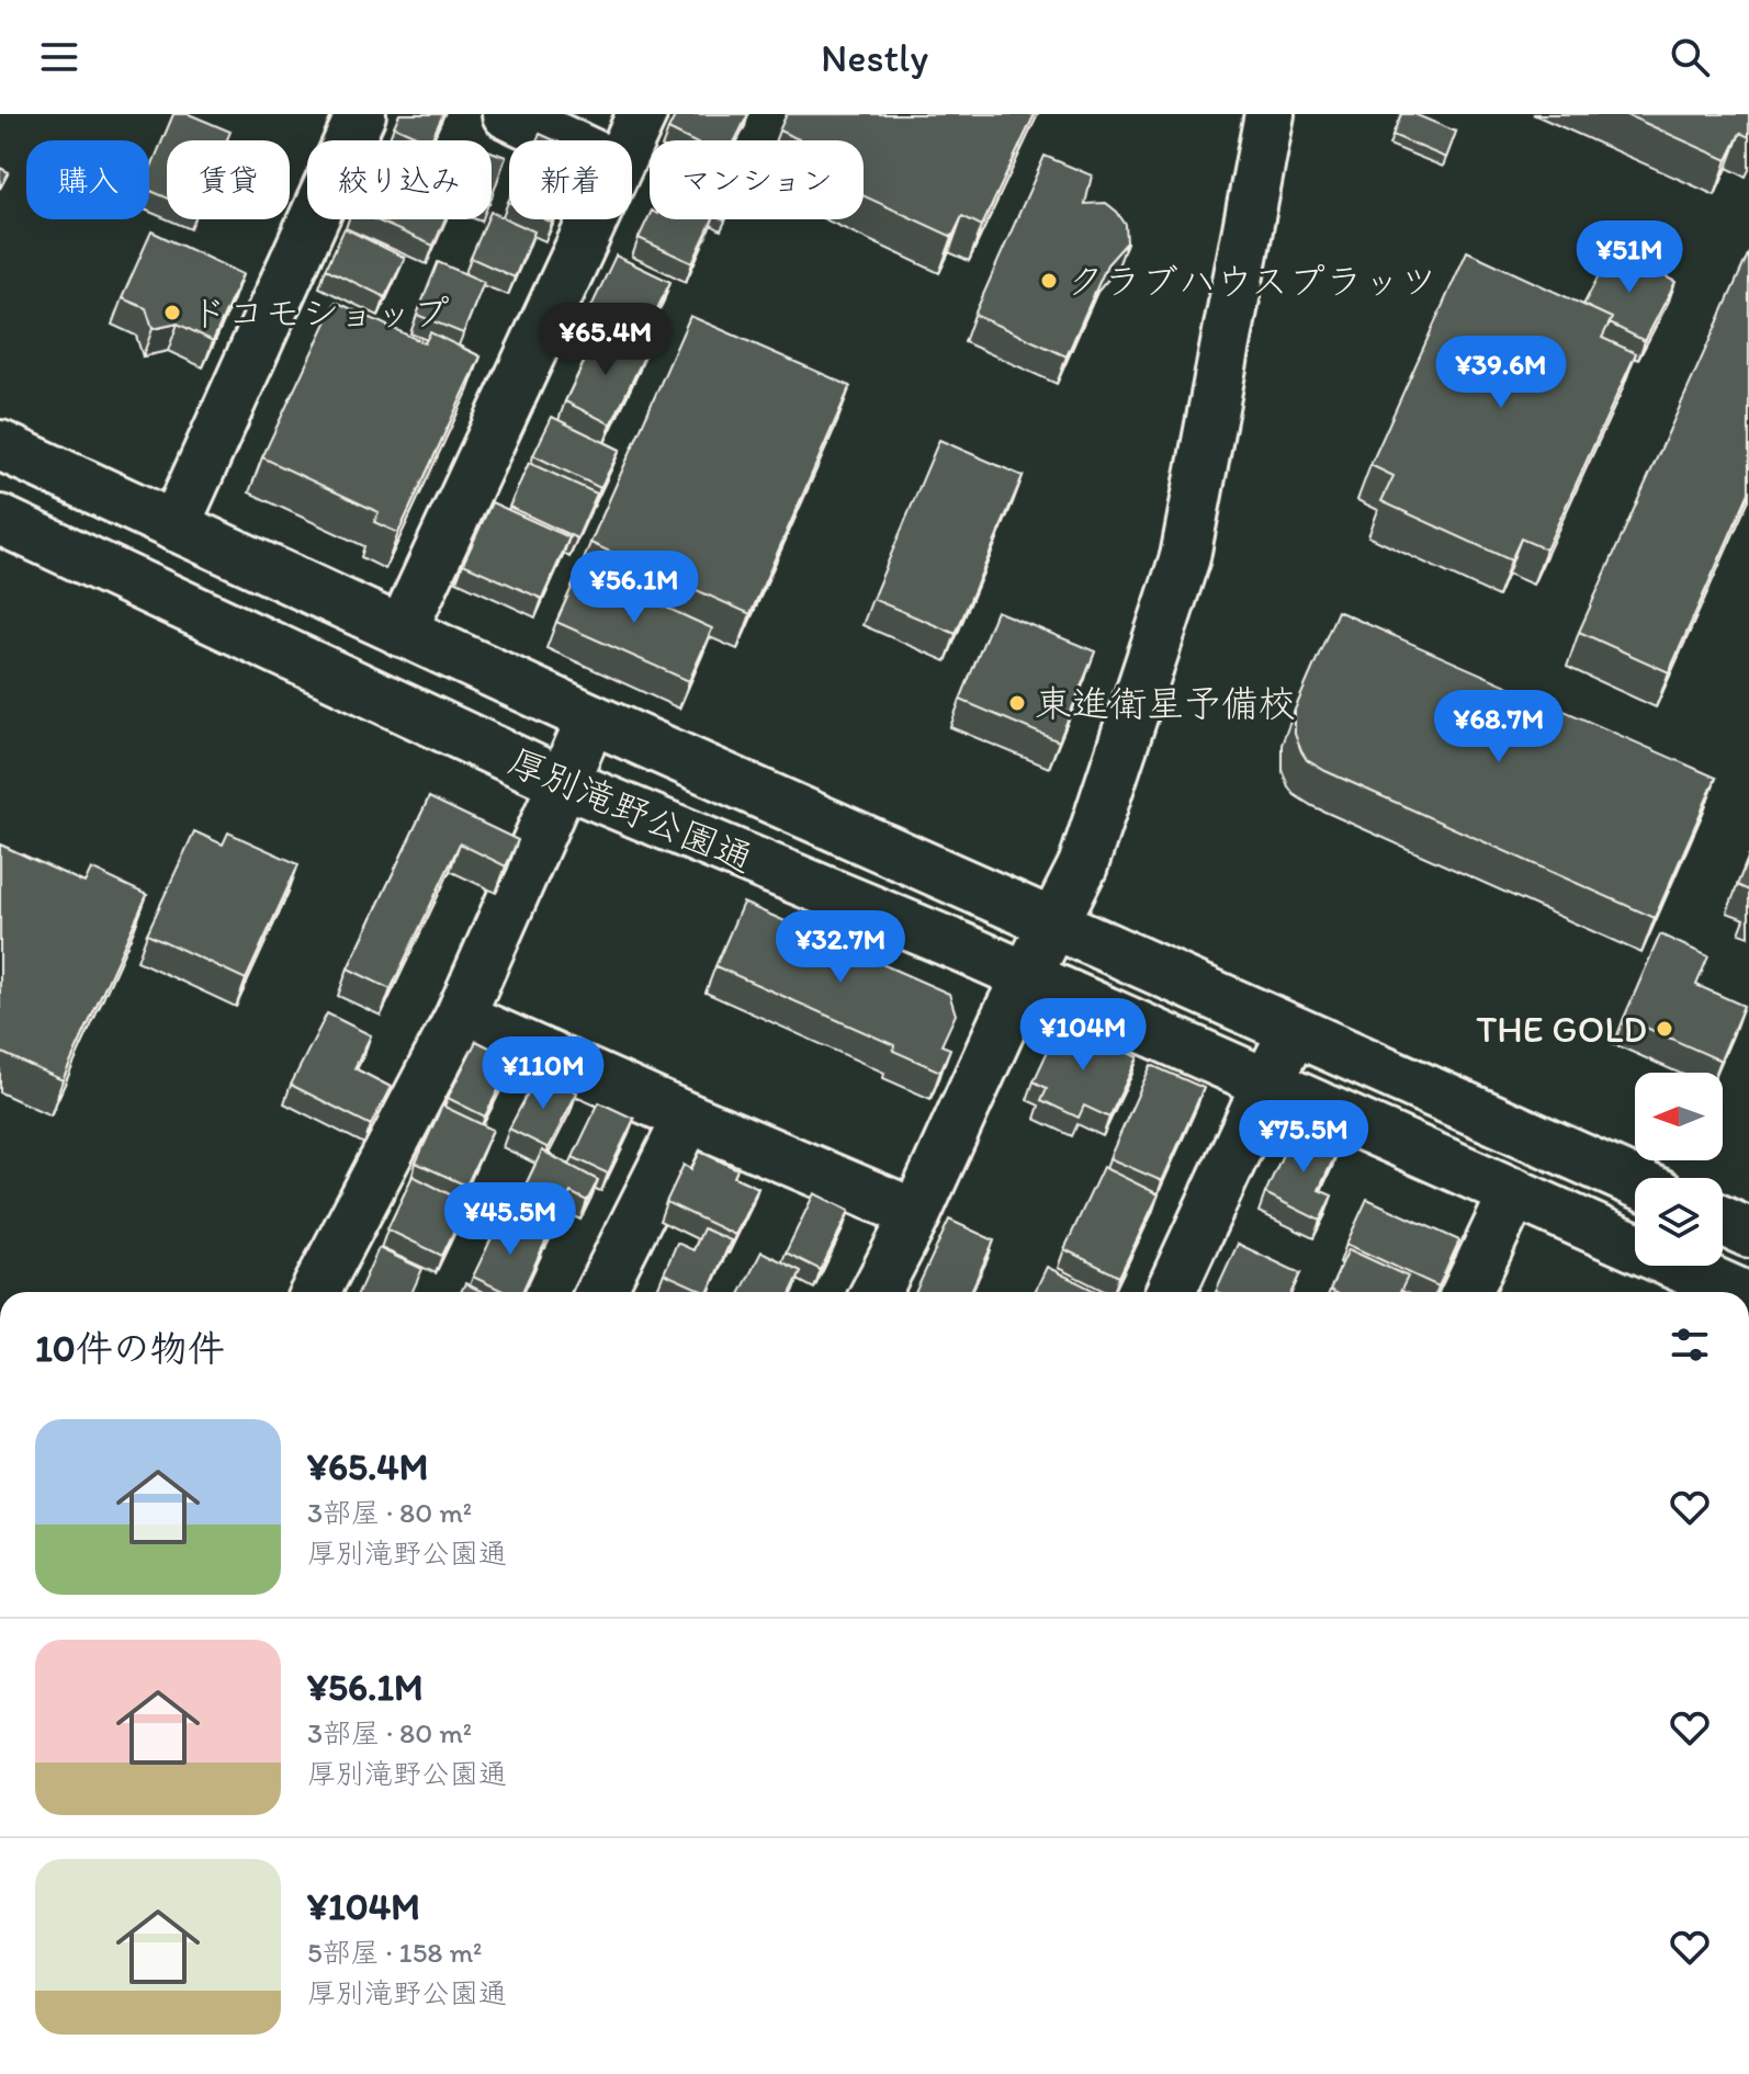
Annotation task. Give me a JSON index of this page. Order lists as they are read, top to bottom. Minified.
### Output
{"streets":{"street":["厚別滝野公園通"]},"places":["クラブハウスプラッツ","ドコモショップ","東進衛星予備校","THE GOLD"],"north":"left","page":{"header":"Nestly","chip":["購入","賃貸","絞り込み","新着","マンション"],"price":["¥51M","¥65.4M","¥39.6M","¥56.1M","¥68.7M","¥32.7M","¥104M","¥110M","¥75.5M","¥45.5M"],"heading":"10件の物件","list":[{"name":"¥65.4M","note":"3部屋 · 80 m² · 厚別滝野公園通"},{"name":"¥56.1M","note":"3部屋 · 80 m² · 厚別滝野公園通"},{"name":"¥104M","note":"5部屋 · 158 m² · 厚別滝野公園通"}]}}
